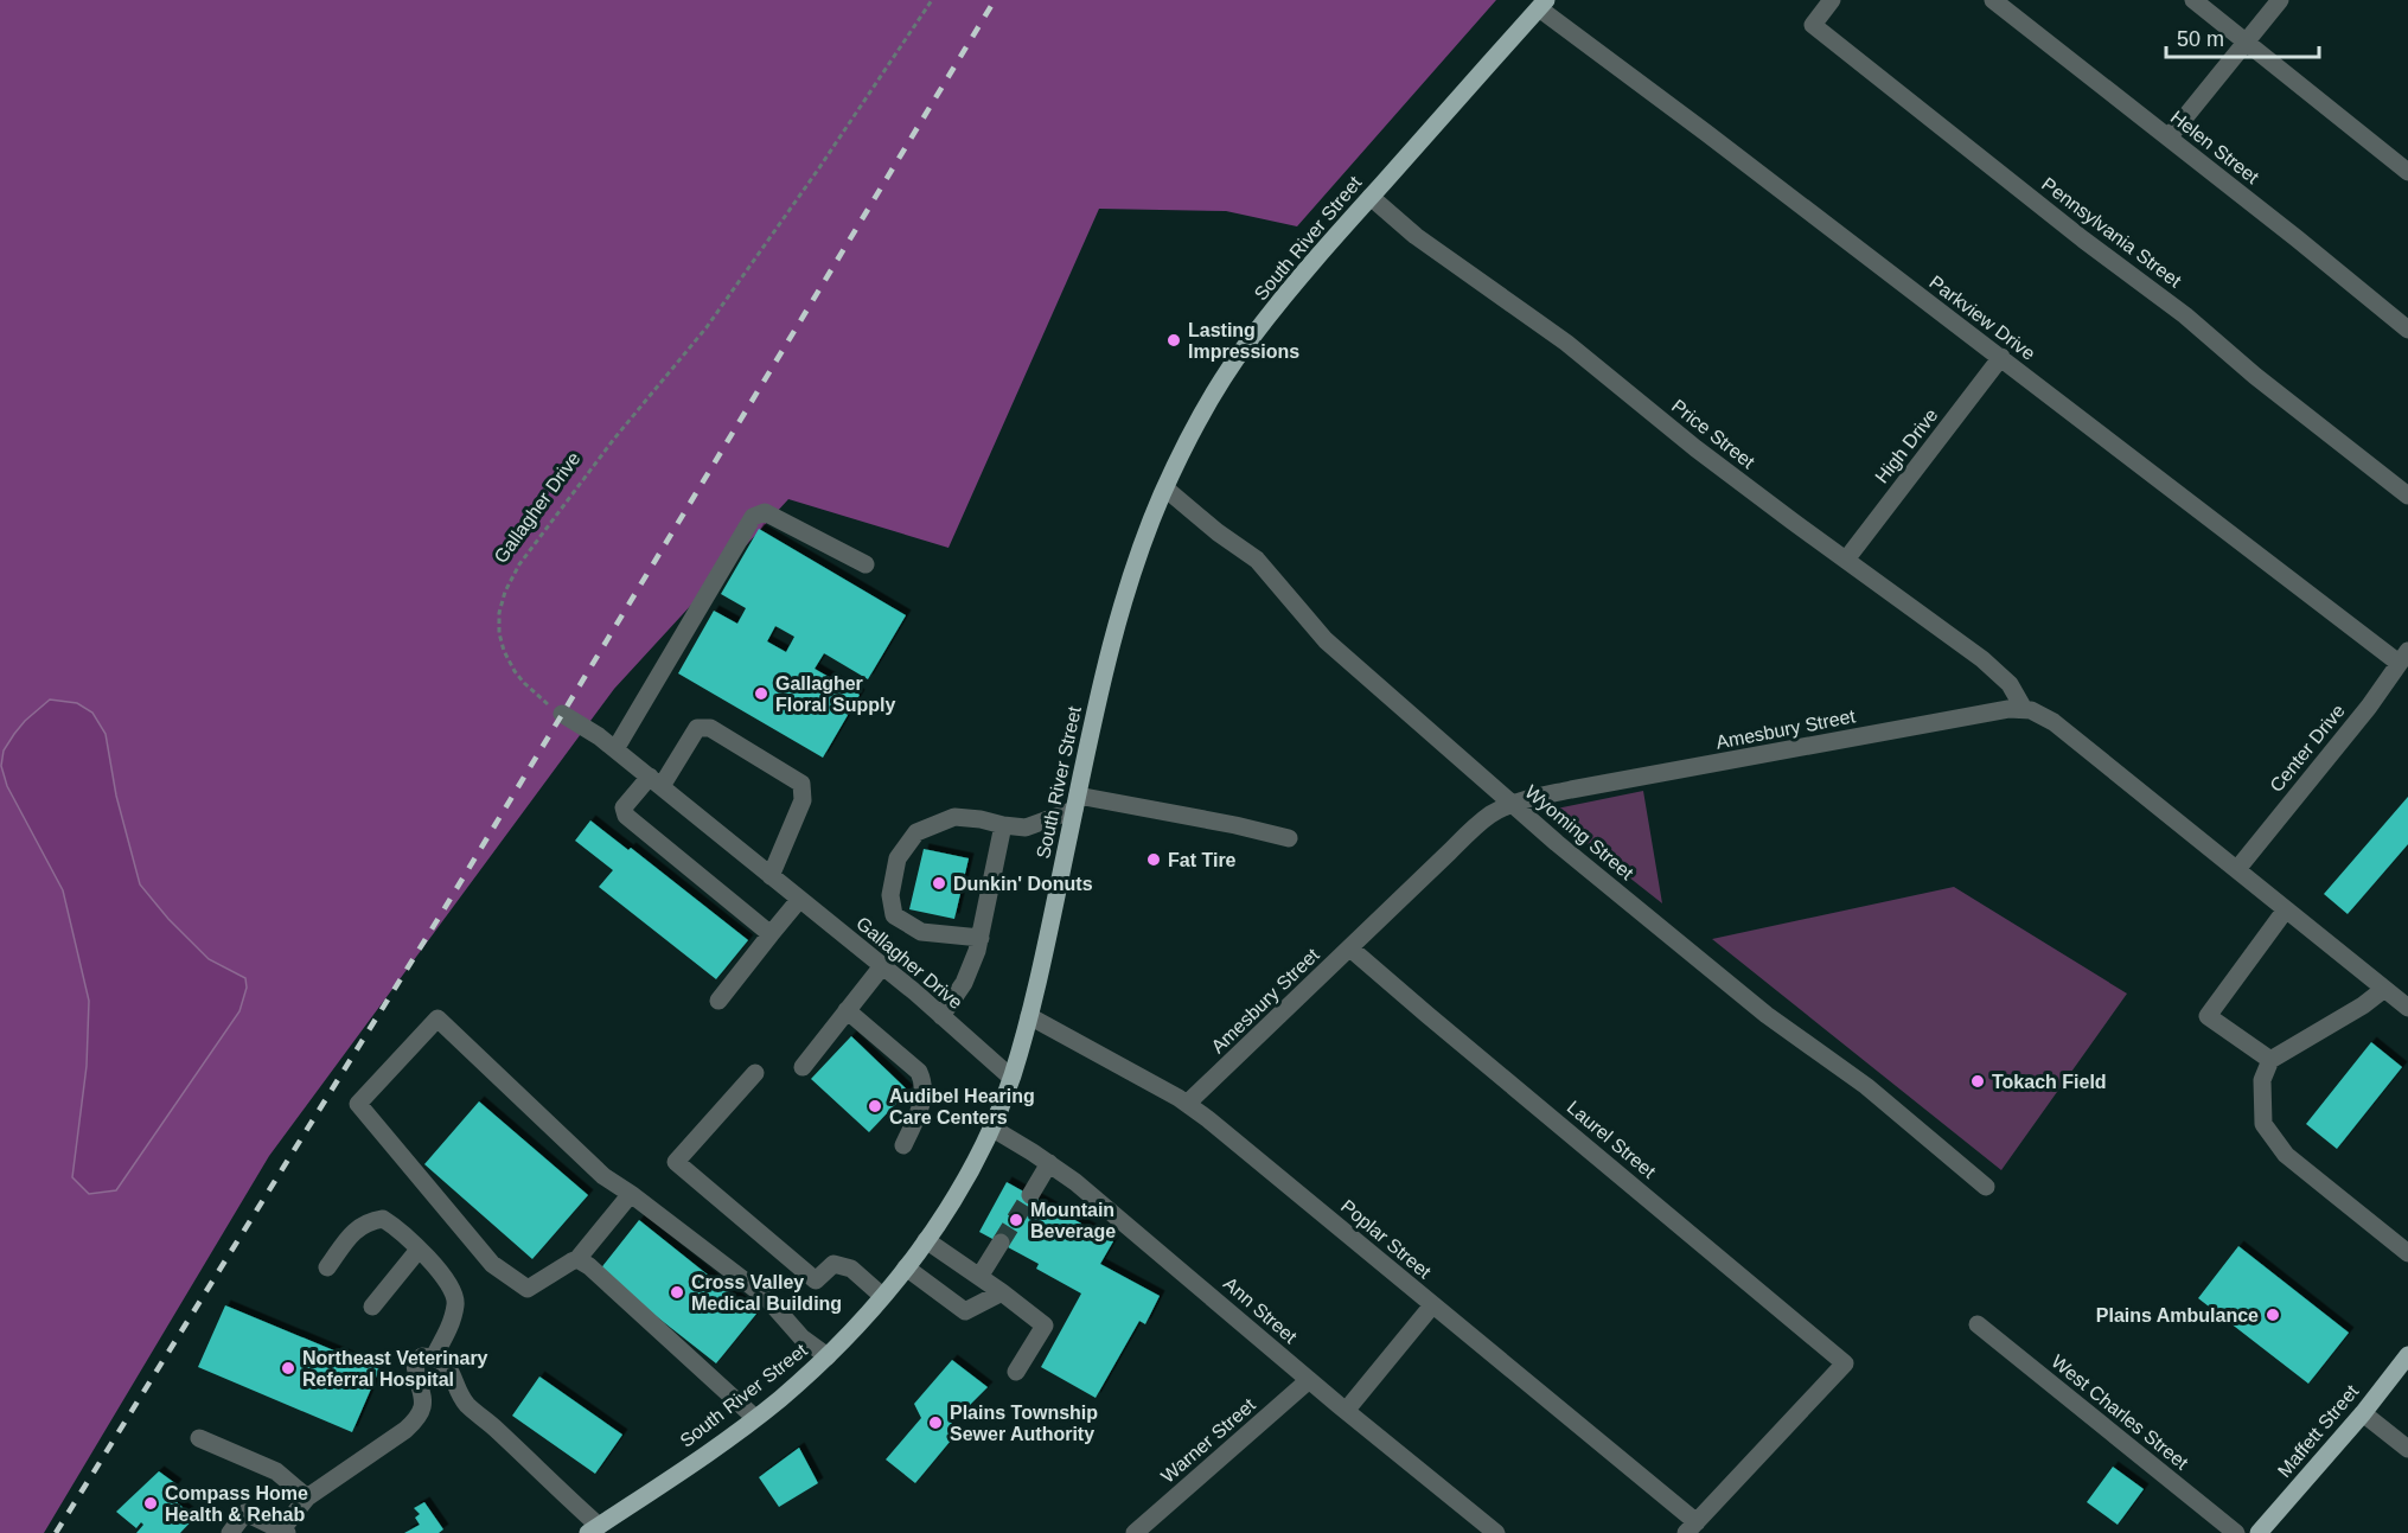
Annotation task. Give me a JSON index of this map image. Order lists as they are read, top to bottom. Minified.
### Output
{"streets":{"main road":["South River Street","Maffett Street"],"street":["Helen Street","Pennsylvania Street","Parkview Drive","Price Street","High Drive","Gallagher Drive","Amesbury Street","Center Drive","Wyoming Street","Laurel Street","Poplar Street","Ann Street","West Charles Street","Warner Street"]},"crossings":[["South River Street","Parkview Drive"],["South River Street","Price Street"],["South River Street","Gallagher Drive"],["South River Street","Wyoming Street"],["South River Street","Poplar Street"],["South River Street","Ann Street"],["Parkview Drive","High Drive"],["Parkview Drive","Center Drive"],["Price Street","High Drive"],["Price Street","Amesbury Street"],["Amesbury Street","Wyoming Street"],["Amesbury Street","Laurel Street"],["Amesbury Street","Poplar Street"],["Laurel Street","Poplar Street"],["Ann Street","Warner Street"]],"places":["Lasting Impressions","Gallagher Floral Supply","Fat Tire","Dunkin' Donuts","Tokach Field","Audibel Hearing Care Centers","Mountain Beverage","Cross Valley Medical Building","Plains Ambulance","Northeast Veterinary Referral Hospital","Plains Township Sewer Authority","Compass Home Health & Rehab"],"scale_bar":"50 m"}
